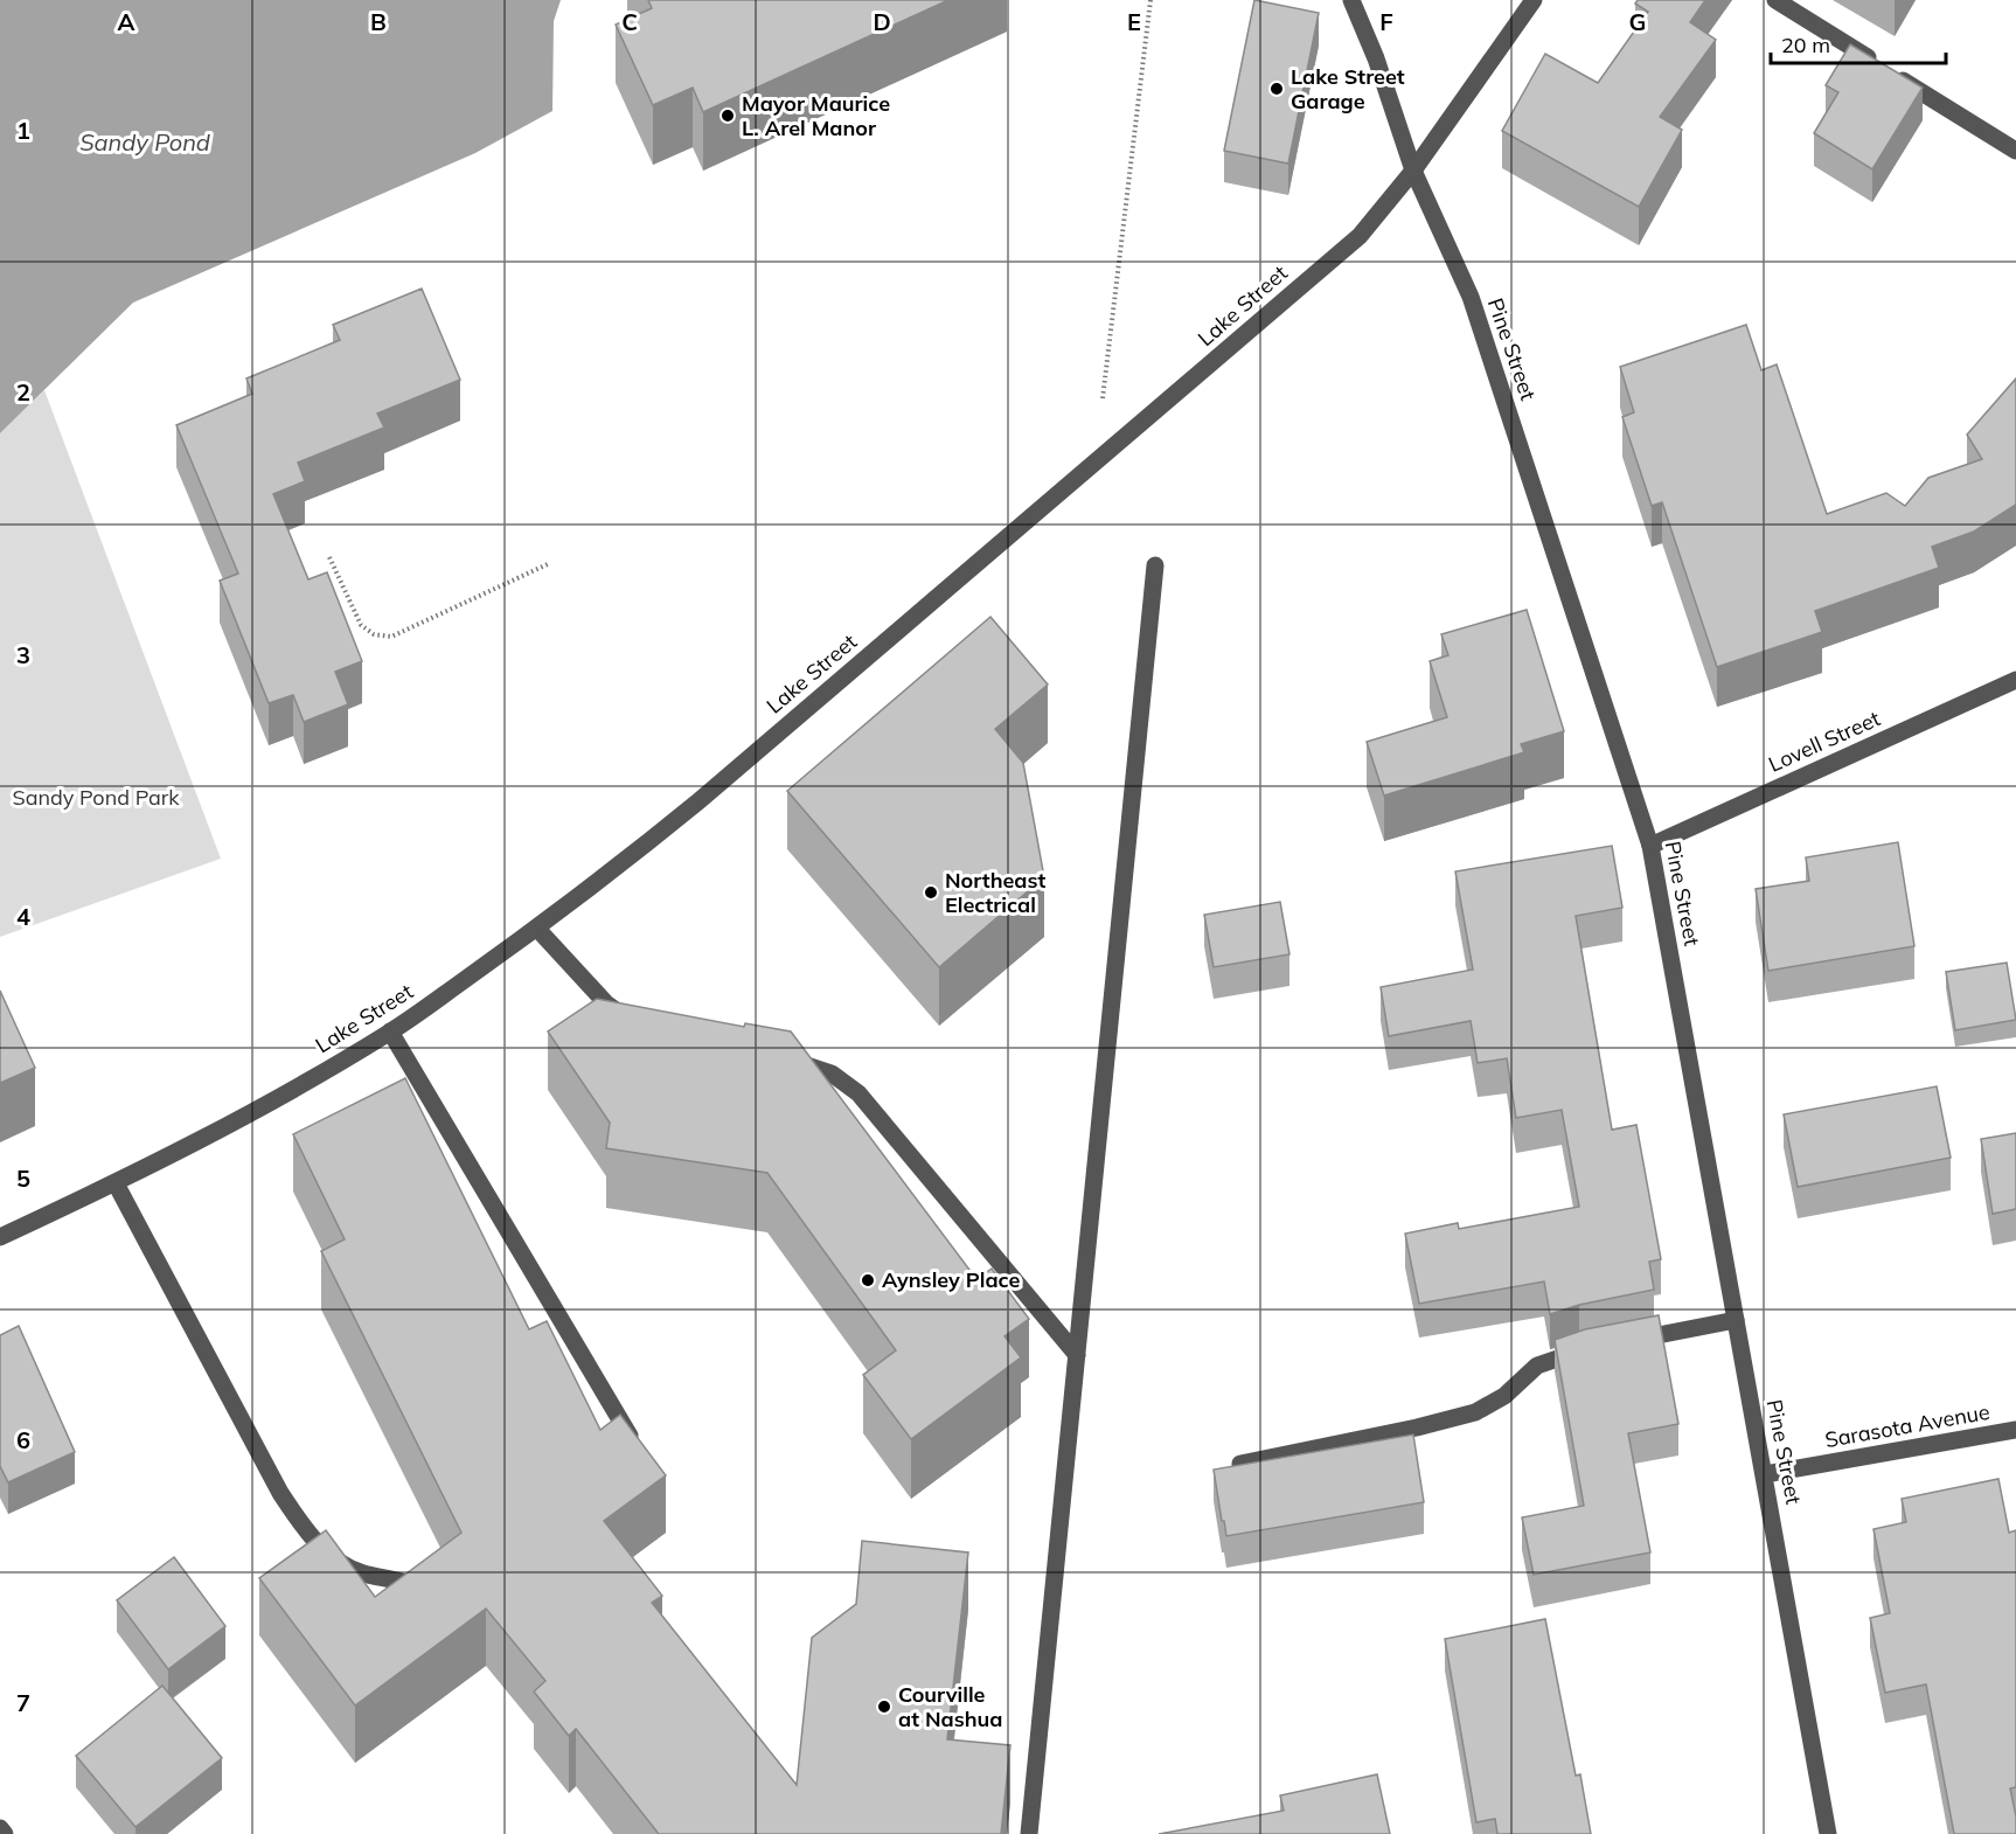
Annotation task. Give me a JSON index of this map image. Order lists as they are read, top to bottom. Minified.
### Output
{"streets":{"street":["Lake Street","Pine Street","Lovell Street","Sarasota Avenue"]},"crossings":[["Lake Street","Pine Street"],["Pine Street","Lovell Street"],["Pine Street","Sarasota Avenue"]],"water":["Sandy Pond"],"parks":["Sandy Pond Park"],"places":["Lake Street Garage","Mayor Maurice L. Arel Manor","Northeast Electrical","Aynsley Place","Courville at Nashua"],"scale_bar":"20 m","grid":{"columns":["A","B","C","D","E","F","G"],"rows":["1","2","3","4","5","6","7"]}}
